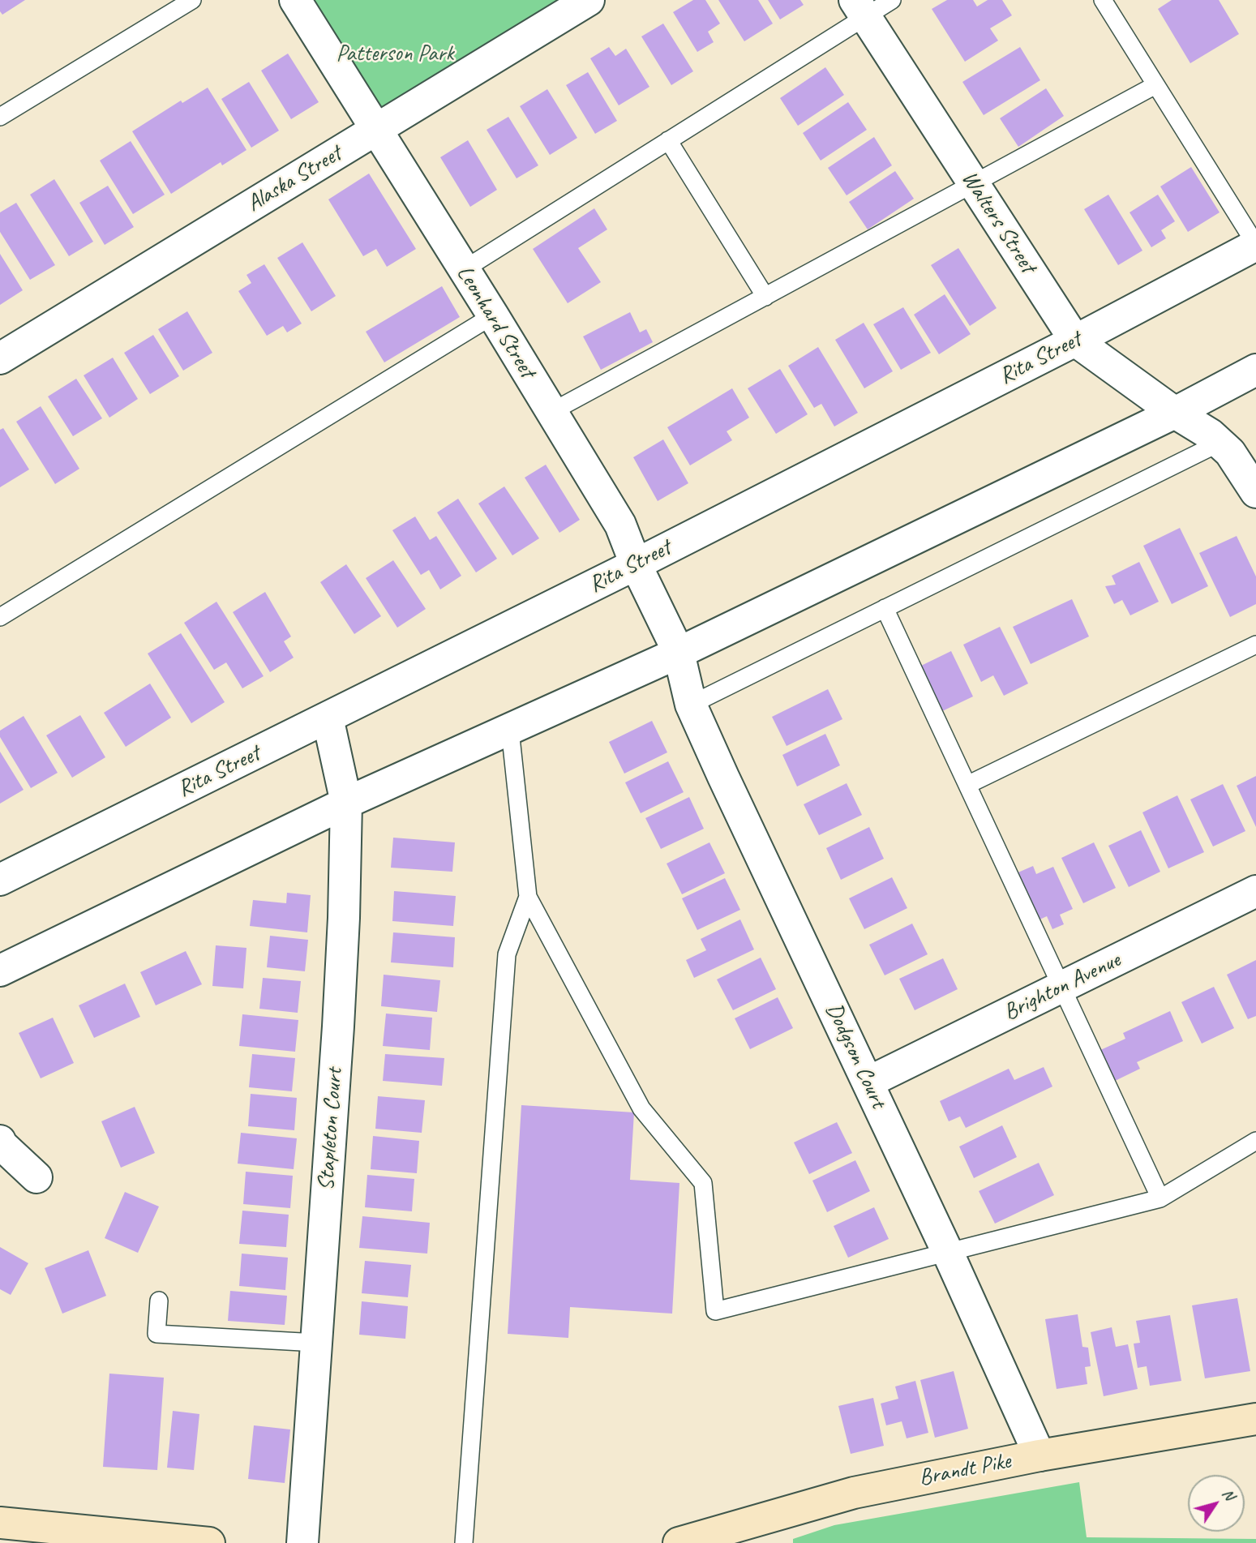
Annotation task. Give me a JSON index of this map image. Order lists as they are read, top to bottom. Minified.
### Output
{"streets":{"main road":["Brandt Pike"],"street":["Alaska Street","Walters Street","Leonhard Street","Rita Street","Brighton Avenue","Dodgson Court","Stapleton Court"]},"crossings":[["Alaska Street","Leonhard Street"],["Walters Street","Rita Street"],["Leonhard Street","Rita Street"],["Leonhard Street","Dodgson Court"],["Rita Street","Stapleton Court"],["Brighton Avenue","Dodgson Court"],["Dodgson Court","Brandt Pike"]],"parks":["Patterson Park"],"north":"top right"}
